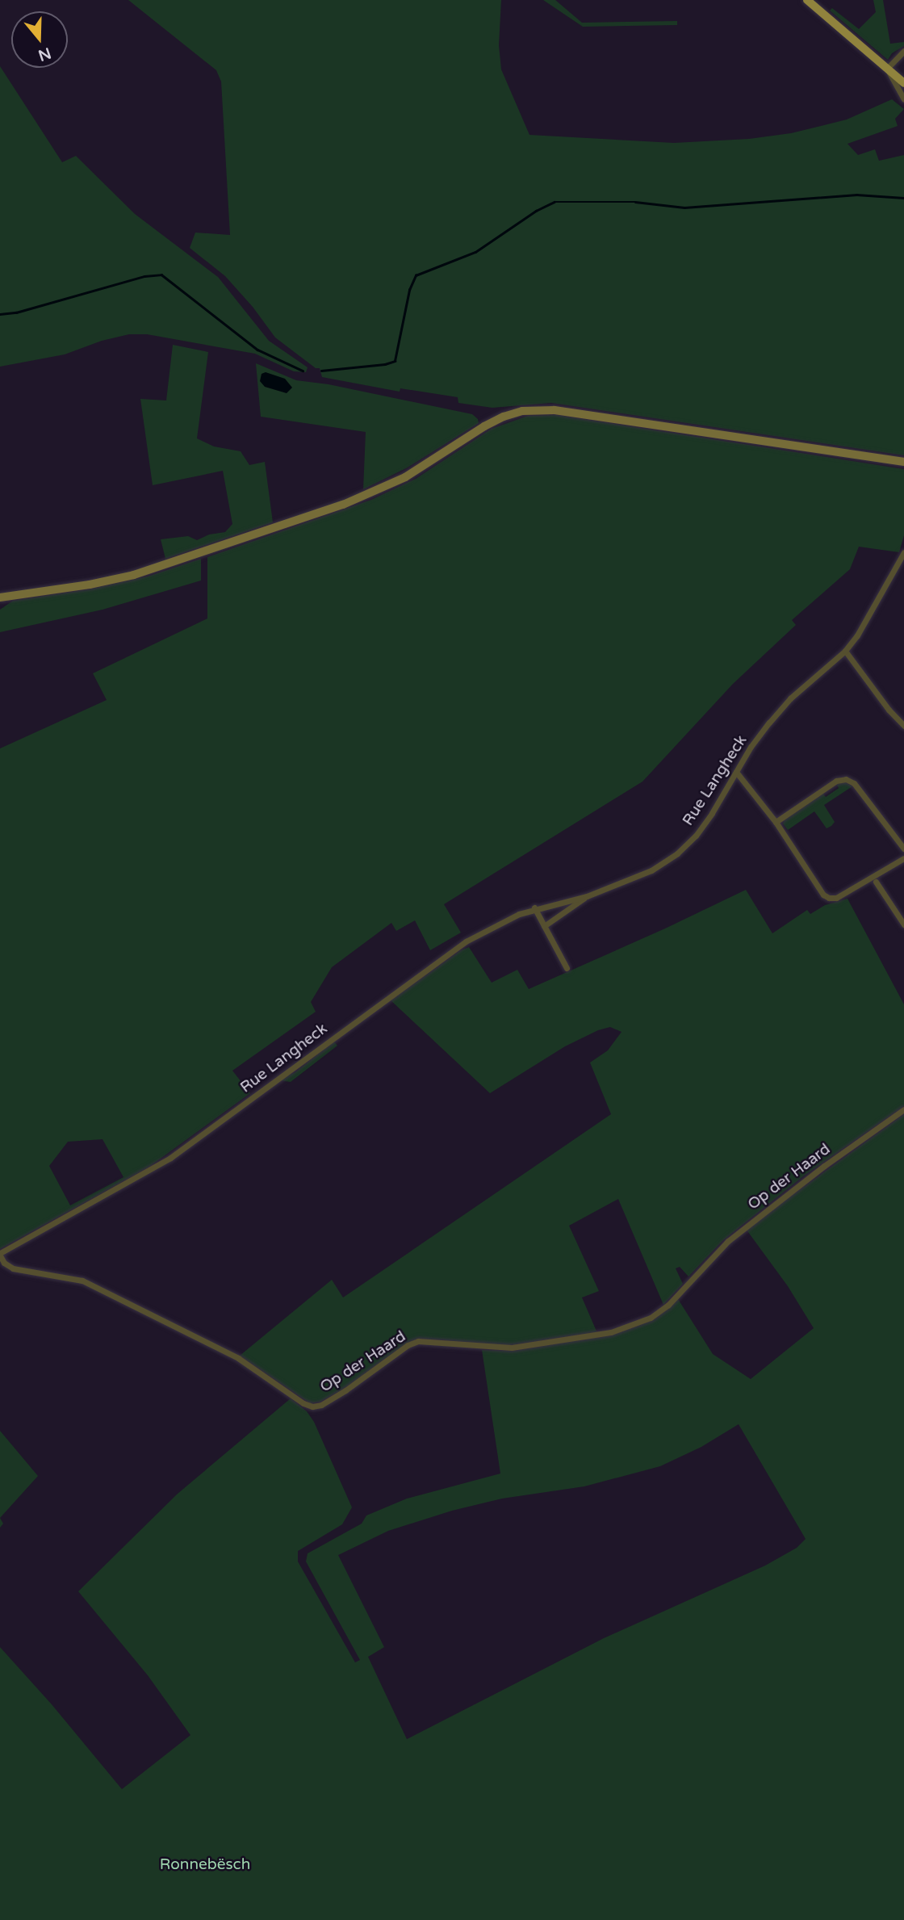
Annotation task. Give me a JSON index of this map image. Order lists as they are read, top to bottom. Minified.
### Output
{"streets":{"street":["Rue Langheck","Op der Haard"]},"crossings":[["Rue Langheck","Op der Haard"]],"parks":["Ronnebësch"],"north":"bottom"}
